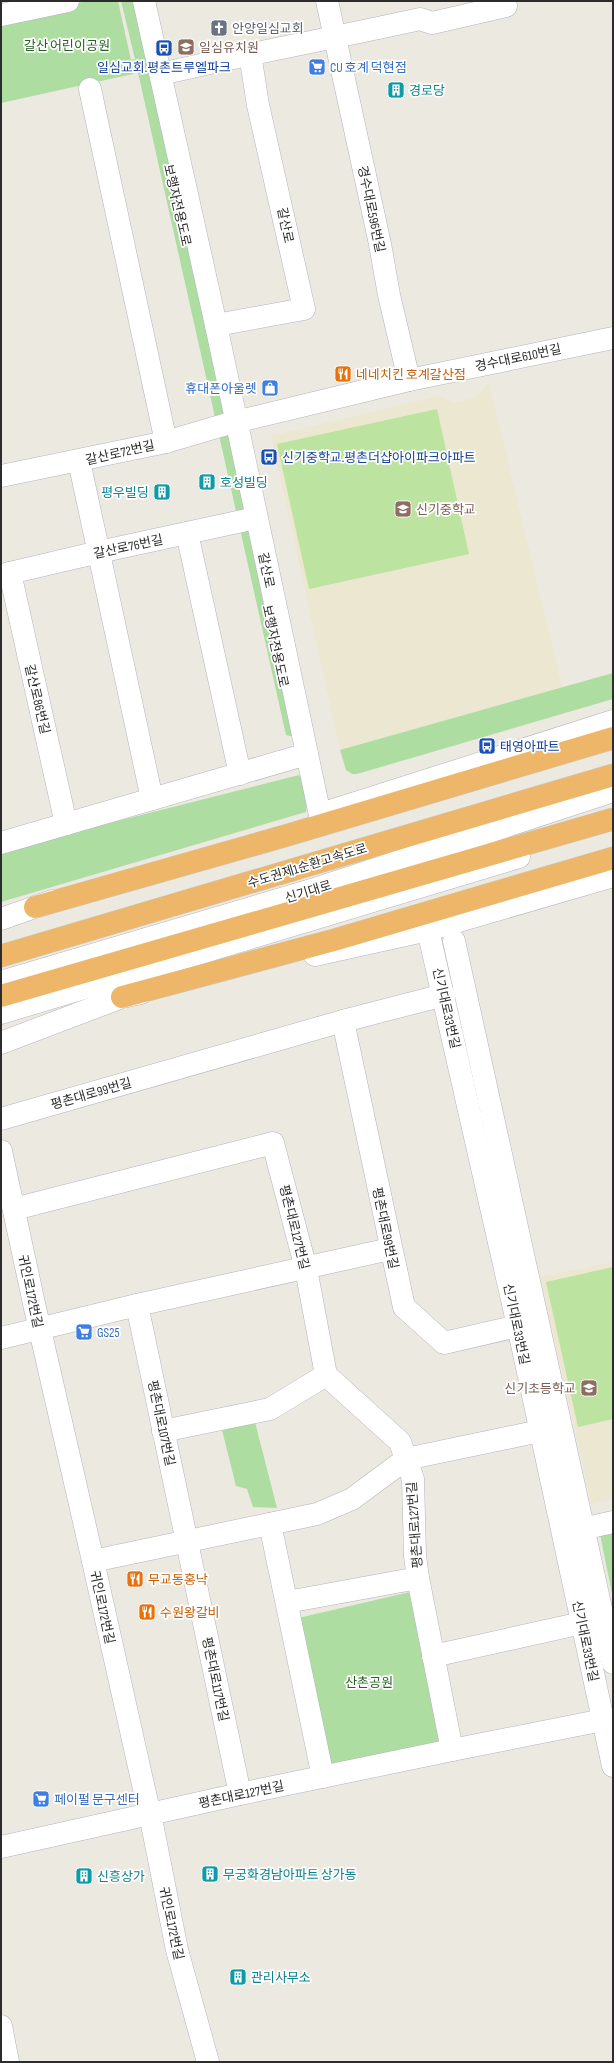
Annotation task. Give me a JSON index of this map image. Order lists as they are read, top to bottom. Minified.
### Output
{"streets":{"highway":["수도권제1순환고속도로"],"street":["보행자전용도로","경수대로596번길","갈산로","경수대로610번길","갈산로72번길","갈산로76번길","갈산로86번길","신기대로","신기대로33번길","평촌대로99번길","평촌대로127번길","귀인로172번길","평촌대로107번길","평촌대로117번길"]},"crossings":[["보행자전용도로","갈산로"],["보행자전용도로","경수대로610번길"],["보행자전용도로","갈산로72번길"],["경수대로596번길","경수대로610번길"],["갈산로","경수대로610번길"],["갈산로","갈산로72번길"],["갈산로","갈산로76번길"],["경수대로610번길","갈산로72번길"],["갈산로76번길","갈산로86번길"],["신기대로33번길","평촌대로99번길"],["평촌대로127번길","귀인로172번길"],["평촌대로127번길","평촌대로117번길"],["평촌대로107번길","평촌대로117번길"]],"parks":["갈산 어린이공원","산촌공원"],"places":{"church":["안양일심교회"],"school or university":["일심유치원","신기중학교","신기초등학교"],"bus stop":["일심교회.평촌트루엘파크","신기중학교.평촌더샵아이파크아파트","태영아파트"],"supermarket":["CU 호계 덕현점","GS25","페이펄 문구센터"],"building":["경로당","호성빌딩","평우빌딩","무궁화경남아파트 상가동","신흥상가","관리사무소"],"restaurant":["네네치킨 호계갈산점","무교동홍낙","수원왕갈비"],"shop":["휴대폰아울렛"]}}
